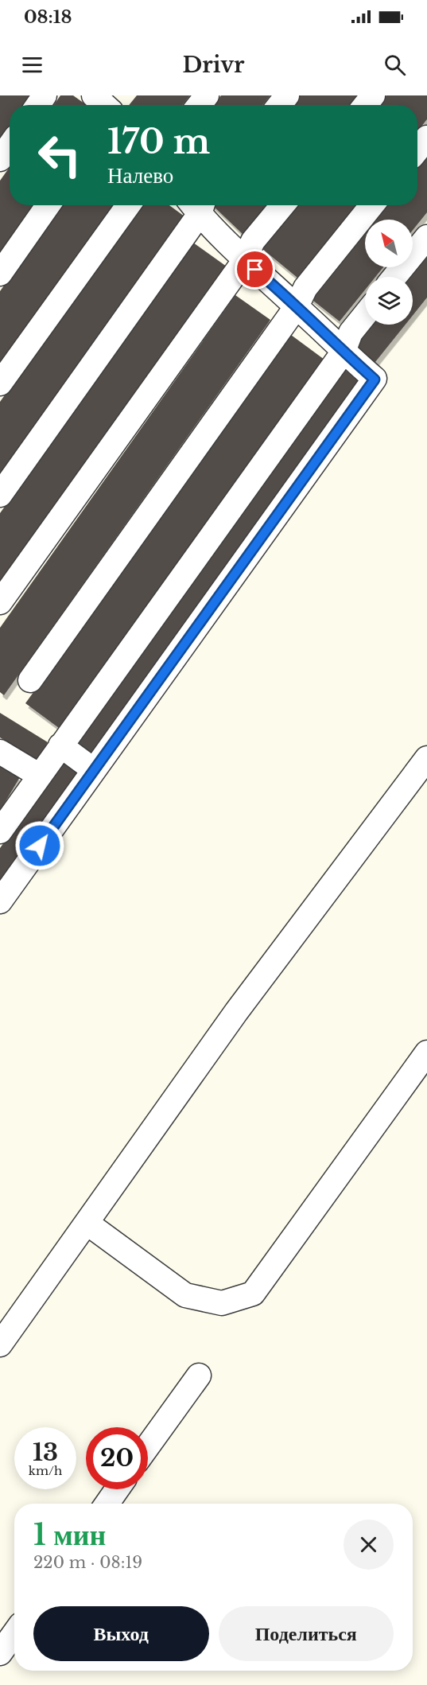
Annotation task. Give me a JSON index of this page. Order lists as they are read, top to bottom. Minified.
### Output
{"north":"top left","page":{"status":"08:18","header":"Drivr","turn":["170 m","Налево"],"speed":"13 km/h","limit":"20","heading":["1 мин","220 m · 08:19"],"buttons":["Выход","Поделиться"]}}
